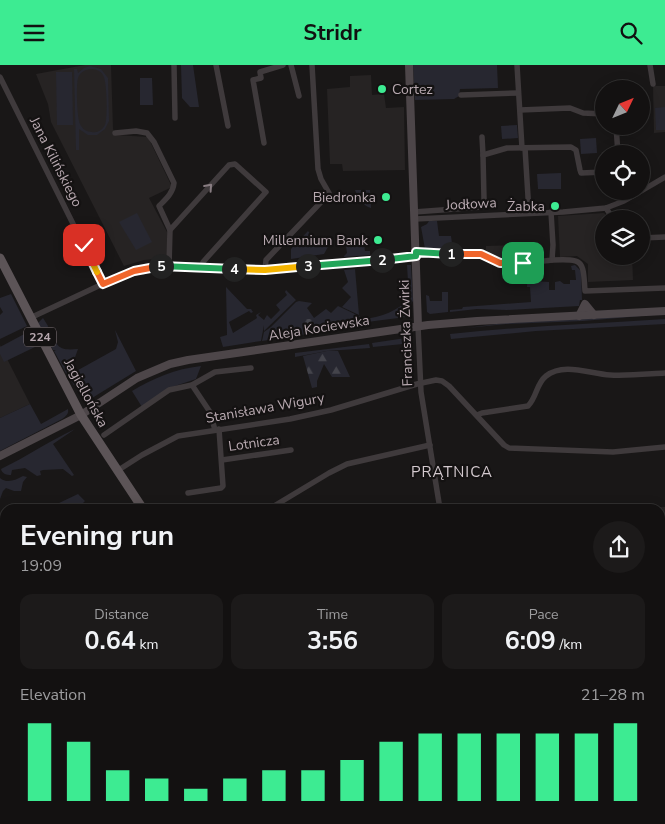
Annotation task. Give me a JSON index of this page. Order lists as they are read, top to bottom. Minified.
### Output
{"streets":{"main road":["224","Jagiellońska"],"street":["Jana Kilińskiego","Jodłowa","Aleja Kociewska","Franciszka Żwirki","Stanisława Wigury","Lotnicza"]},"crossings":[["Jodłowa","Franciszka Żwirki"],["Aleja Kociewska","Franciszka Żwirki"],["Aleja Kociewska","Jagiellońska"],["Franciszka Żwirki","Stanisława Wigury"],["Jagiellońska","Stanisława Wigury"],["Stanisława Wigury","Lotnicza"]],"districts":["PRĄTNICA"],"places":["Cortez","Biedronka","Żabka","Millennium Bank"],"north":"top right","page":{"header":"Stridr","pins":["1","2","3","5","4"],"heading":["Evening run","19:09"],"stats":[["Distance","0.64 km"],["Time","3:56"],["Pace","6:09 /km"]],"chart":["Elevation","21–28 m"]}}
